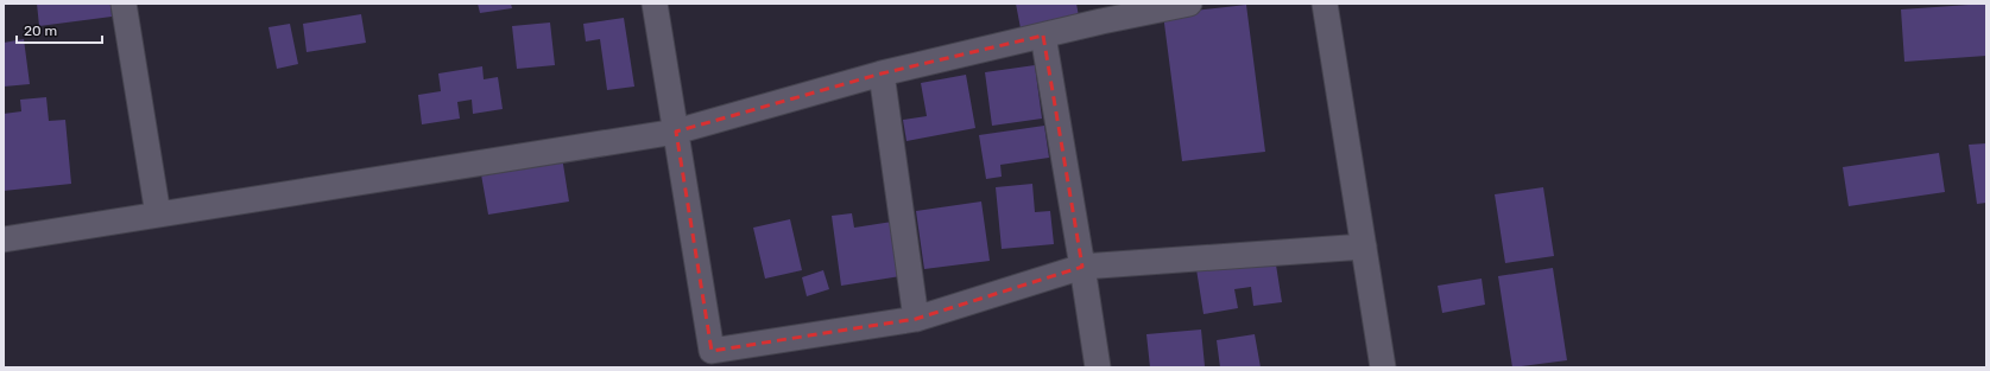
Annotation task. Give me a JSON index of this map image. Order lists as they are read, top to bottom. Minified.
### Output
{"scale_bar":"20 m"}
